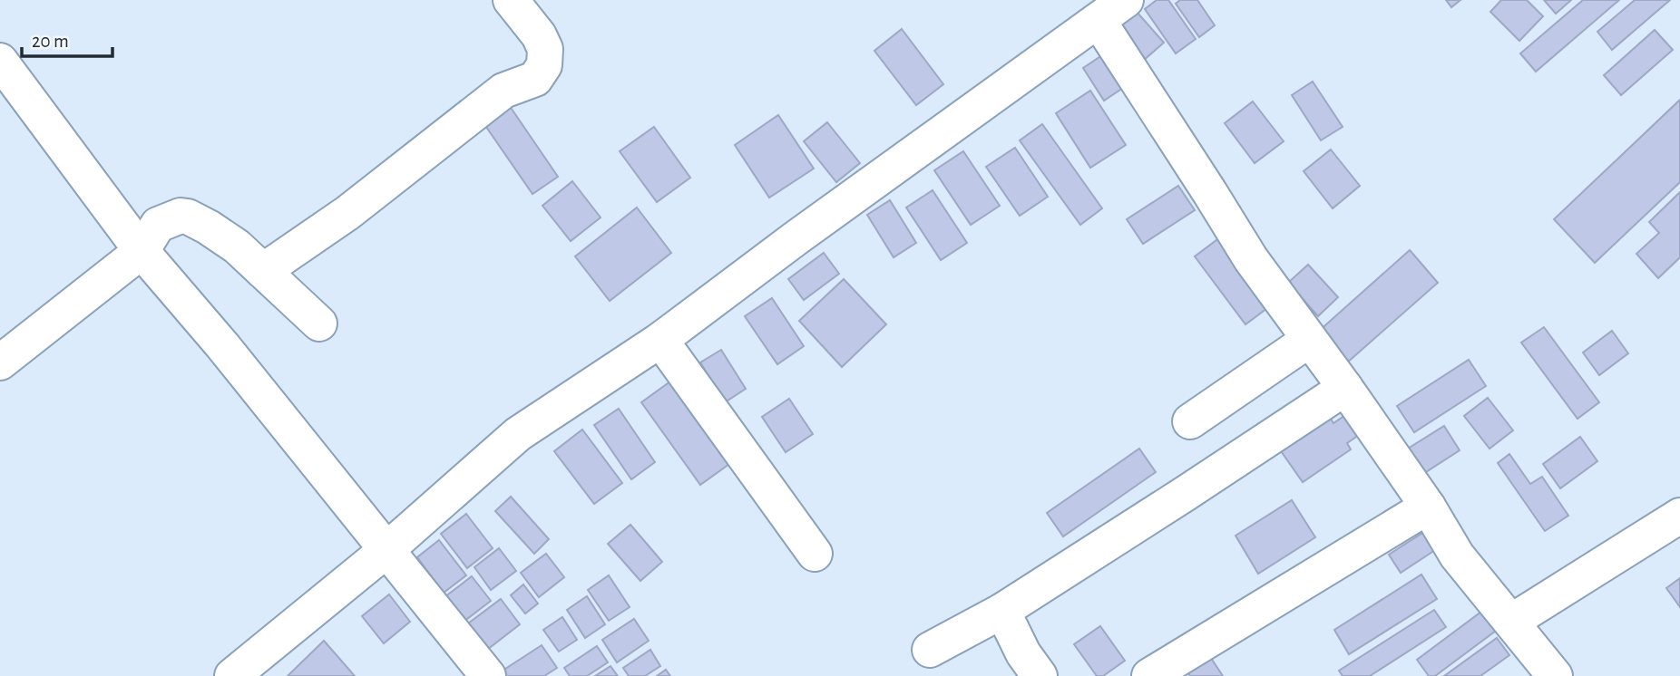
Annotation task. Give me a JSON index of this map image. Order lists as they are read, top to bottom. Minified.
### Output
{"scale_bar":"20 m"}
